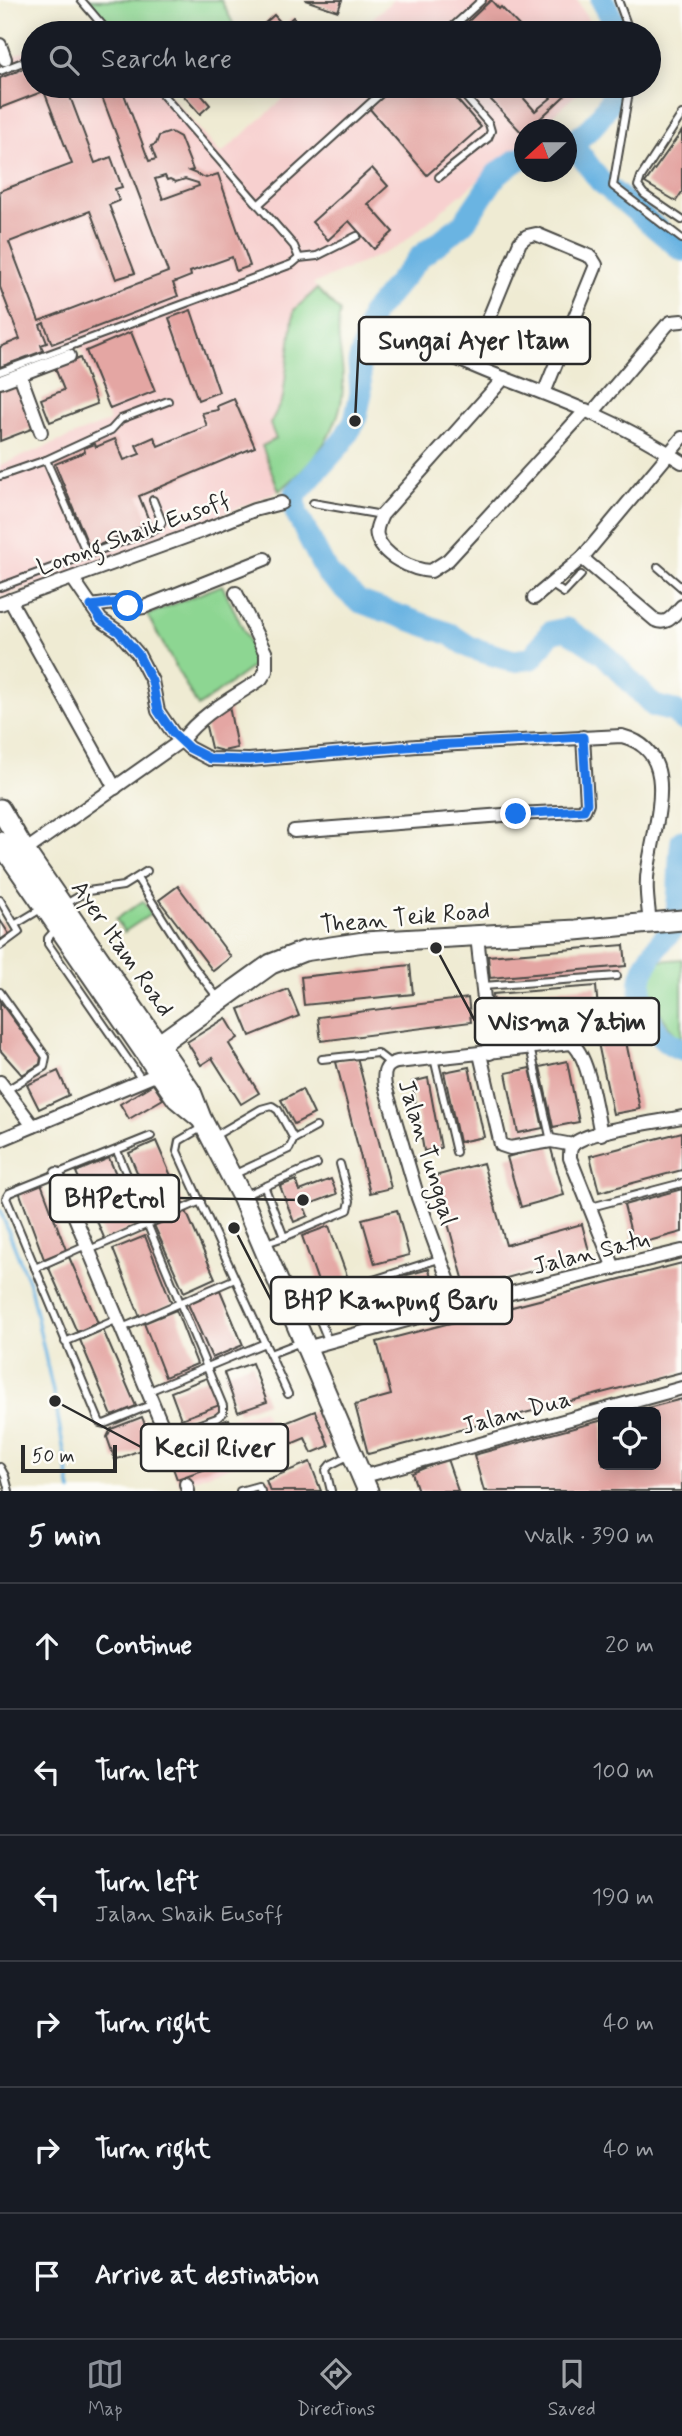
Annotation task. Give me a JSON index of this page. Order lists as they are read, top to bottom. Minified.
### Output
{"streets":{"main road":["Thean Teik Road","Ayer Itam Road"],"street":["Lorong Shaik Eusoff","Jalan Tunggal","Jalan Satu","Jalan Dua"]},"crossings":[["Thean Teik Road","Ayer Itam Road"],["Ayer Itam Road","Jalan Satu"],["Ayer Itam Road","Jalan Dua"],["Jalan Tunggal","Jalan Satu"]],"places":["Sungai Ayer Itam","Wisma Yatim","BHPetrol","BHP Kampung Baru","Kecil River"],"scale_bar":"50 m","north":"left","page":{"search":"Search here","scale":"50 m","heading":["5 min","Walk · 390 m"],"list":[["Continue","20 m"],["Turn left","100 m"],["Turn left","Jalan Shaik Eusoff","190 m"],["Turn right","40 m"],["Turn right","40 m"],"Arrive at destination"],"nav":["Map","Directions","Saved"]}}
